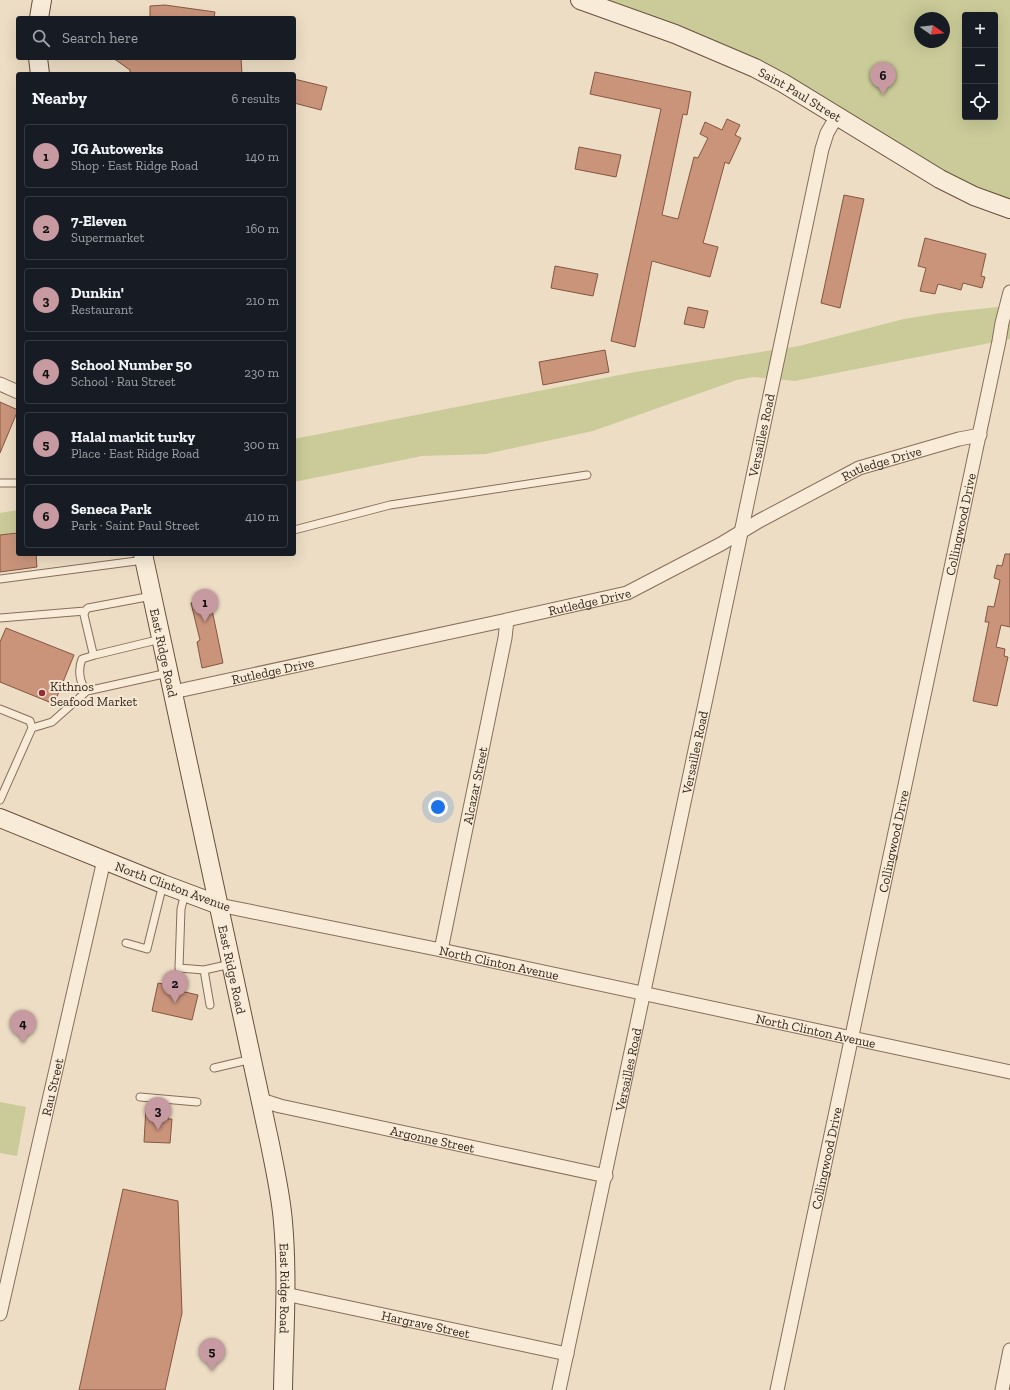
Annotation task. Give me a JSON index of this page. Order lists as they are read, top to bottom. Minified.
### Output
{"streets":{"main road":["Saint Paul Street","East Ridge Road","North Clinton Avenue"],"street":["Versailles Road","Rutledge Drive","Collingwood Drive","Alcazar Street","Rau Street","Argonne Street","Hargrave Street"]},"crossings":[["Saint Paul Street","Versailles Road"],["Versailles Road","Rutledge Drive"],["Versailles Road","North Clinton Avenue"],["Versailles Road","Argonne Street"],["Versailles Road","Hargrave Street"],["Rutledge Drive","Collingwood Drive"],["Rutledge Drive","East Ridge Road"],["Rutledge Drive","Alcazar Street"],["Collingwood Drive","North Clinton Avenue"],["East Ridge Road","North Clinton Avenue"],["East Ridge Road","Argonne Street"],["East Ridge Road","Hargrave Street"],["Alcazar Street","North Clinton Avenue"],["North Clinton Avenue","Rau Street"]],"places":["Kithnos Seafood Market"],"north":"right","page":{"map_buttons":["+","−"],"search":"Search here","pins":["6","1","2","4","3","5"],"heading":["Nearby","6 results"],"list":[{"mark":"1","name":"JG Autowerks","note":"Shop · East Ridge Road","value":"140 m"},{"mark":"2","name":"7-Eleven","note":"Supermarket","value":"160 m"},{"mark":"3","name":"Dunkin'","note":"Restaurant","value":"210 m"},{"mark":"4","name":"School Number 50","note":"School · Rau Street","value":"230 m"},{"mark":"5","name":"Halal markit turky","note":"Place · East Ridge Road","value":"300 m"},{"mark":"6","name":"Seneca Park","note":"Park · Saint Paul Street","value":"410 m"}]}}
